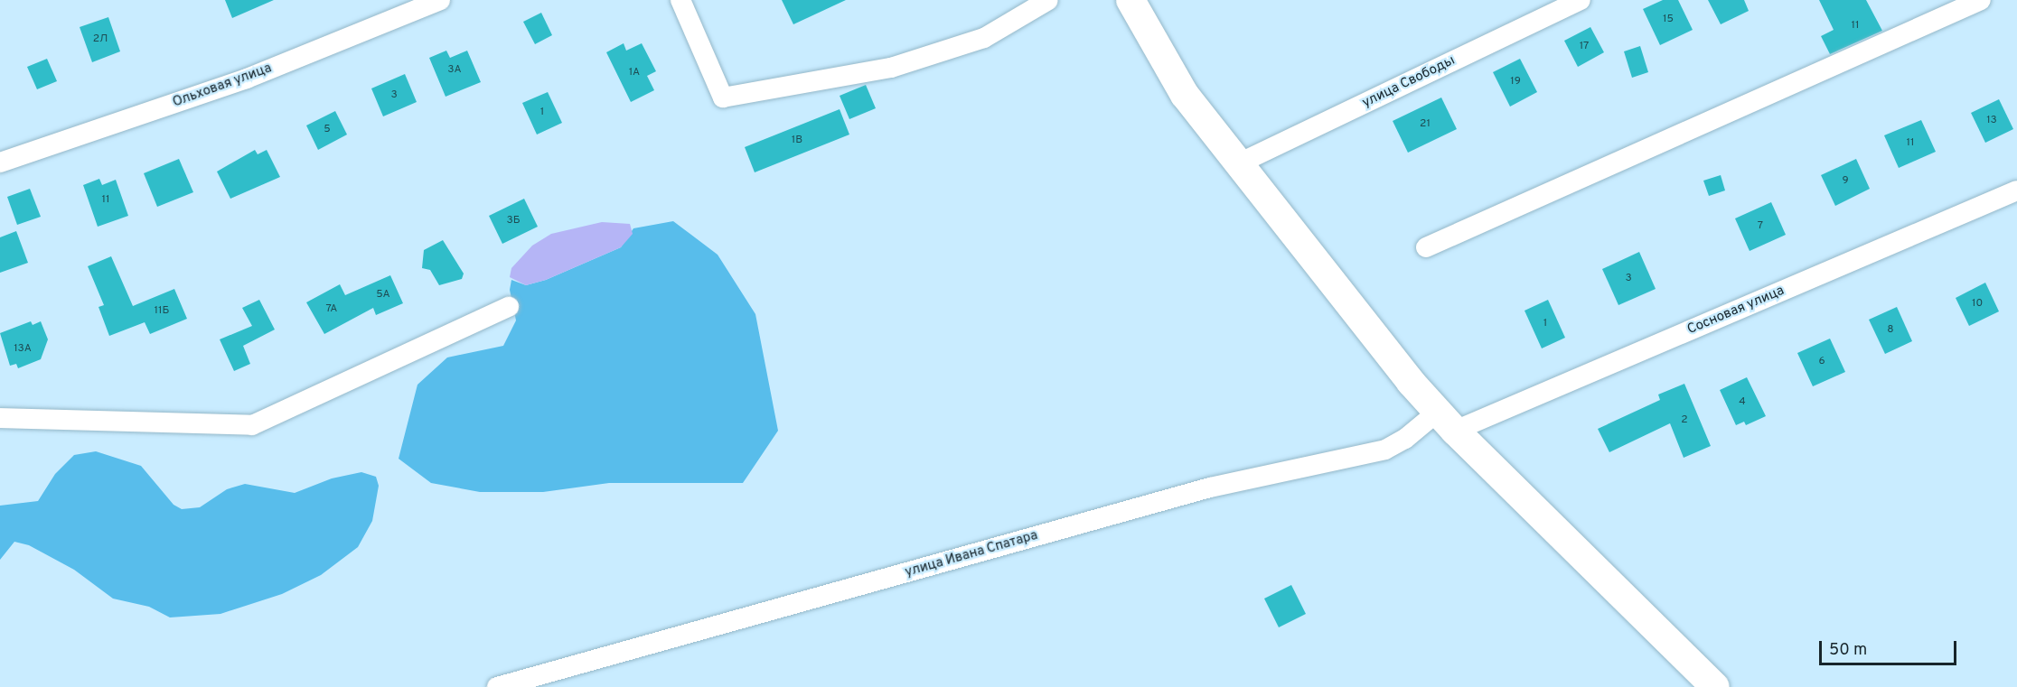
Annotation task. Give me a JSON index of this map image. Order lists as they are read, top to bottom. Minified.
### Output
{"streets":{"street":["улица Свободы","Ольховая улица","Сосновая улица","улица Ивана Спатара"]},"crossings":[["Сосновая улица","улица Ивана Спатара"]],"house_numbers":["15","11","2Л","17","3А","1А","19","3","1","13","21","5","1В","11","9","11","3Б","7","3","5А","10","7А","11Б","1","8","13А","6","4","2"],"scale_bar":"50 m"}
